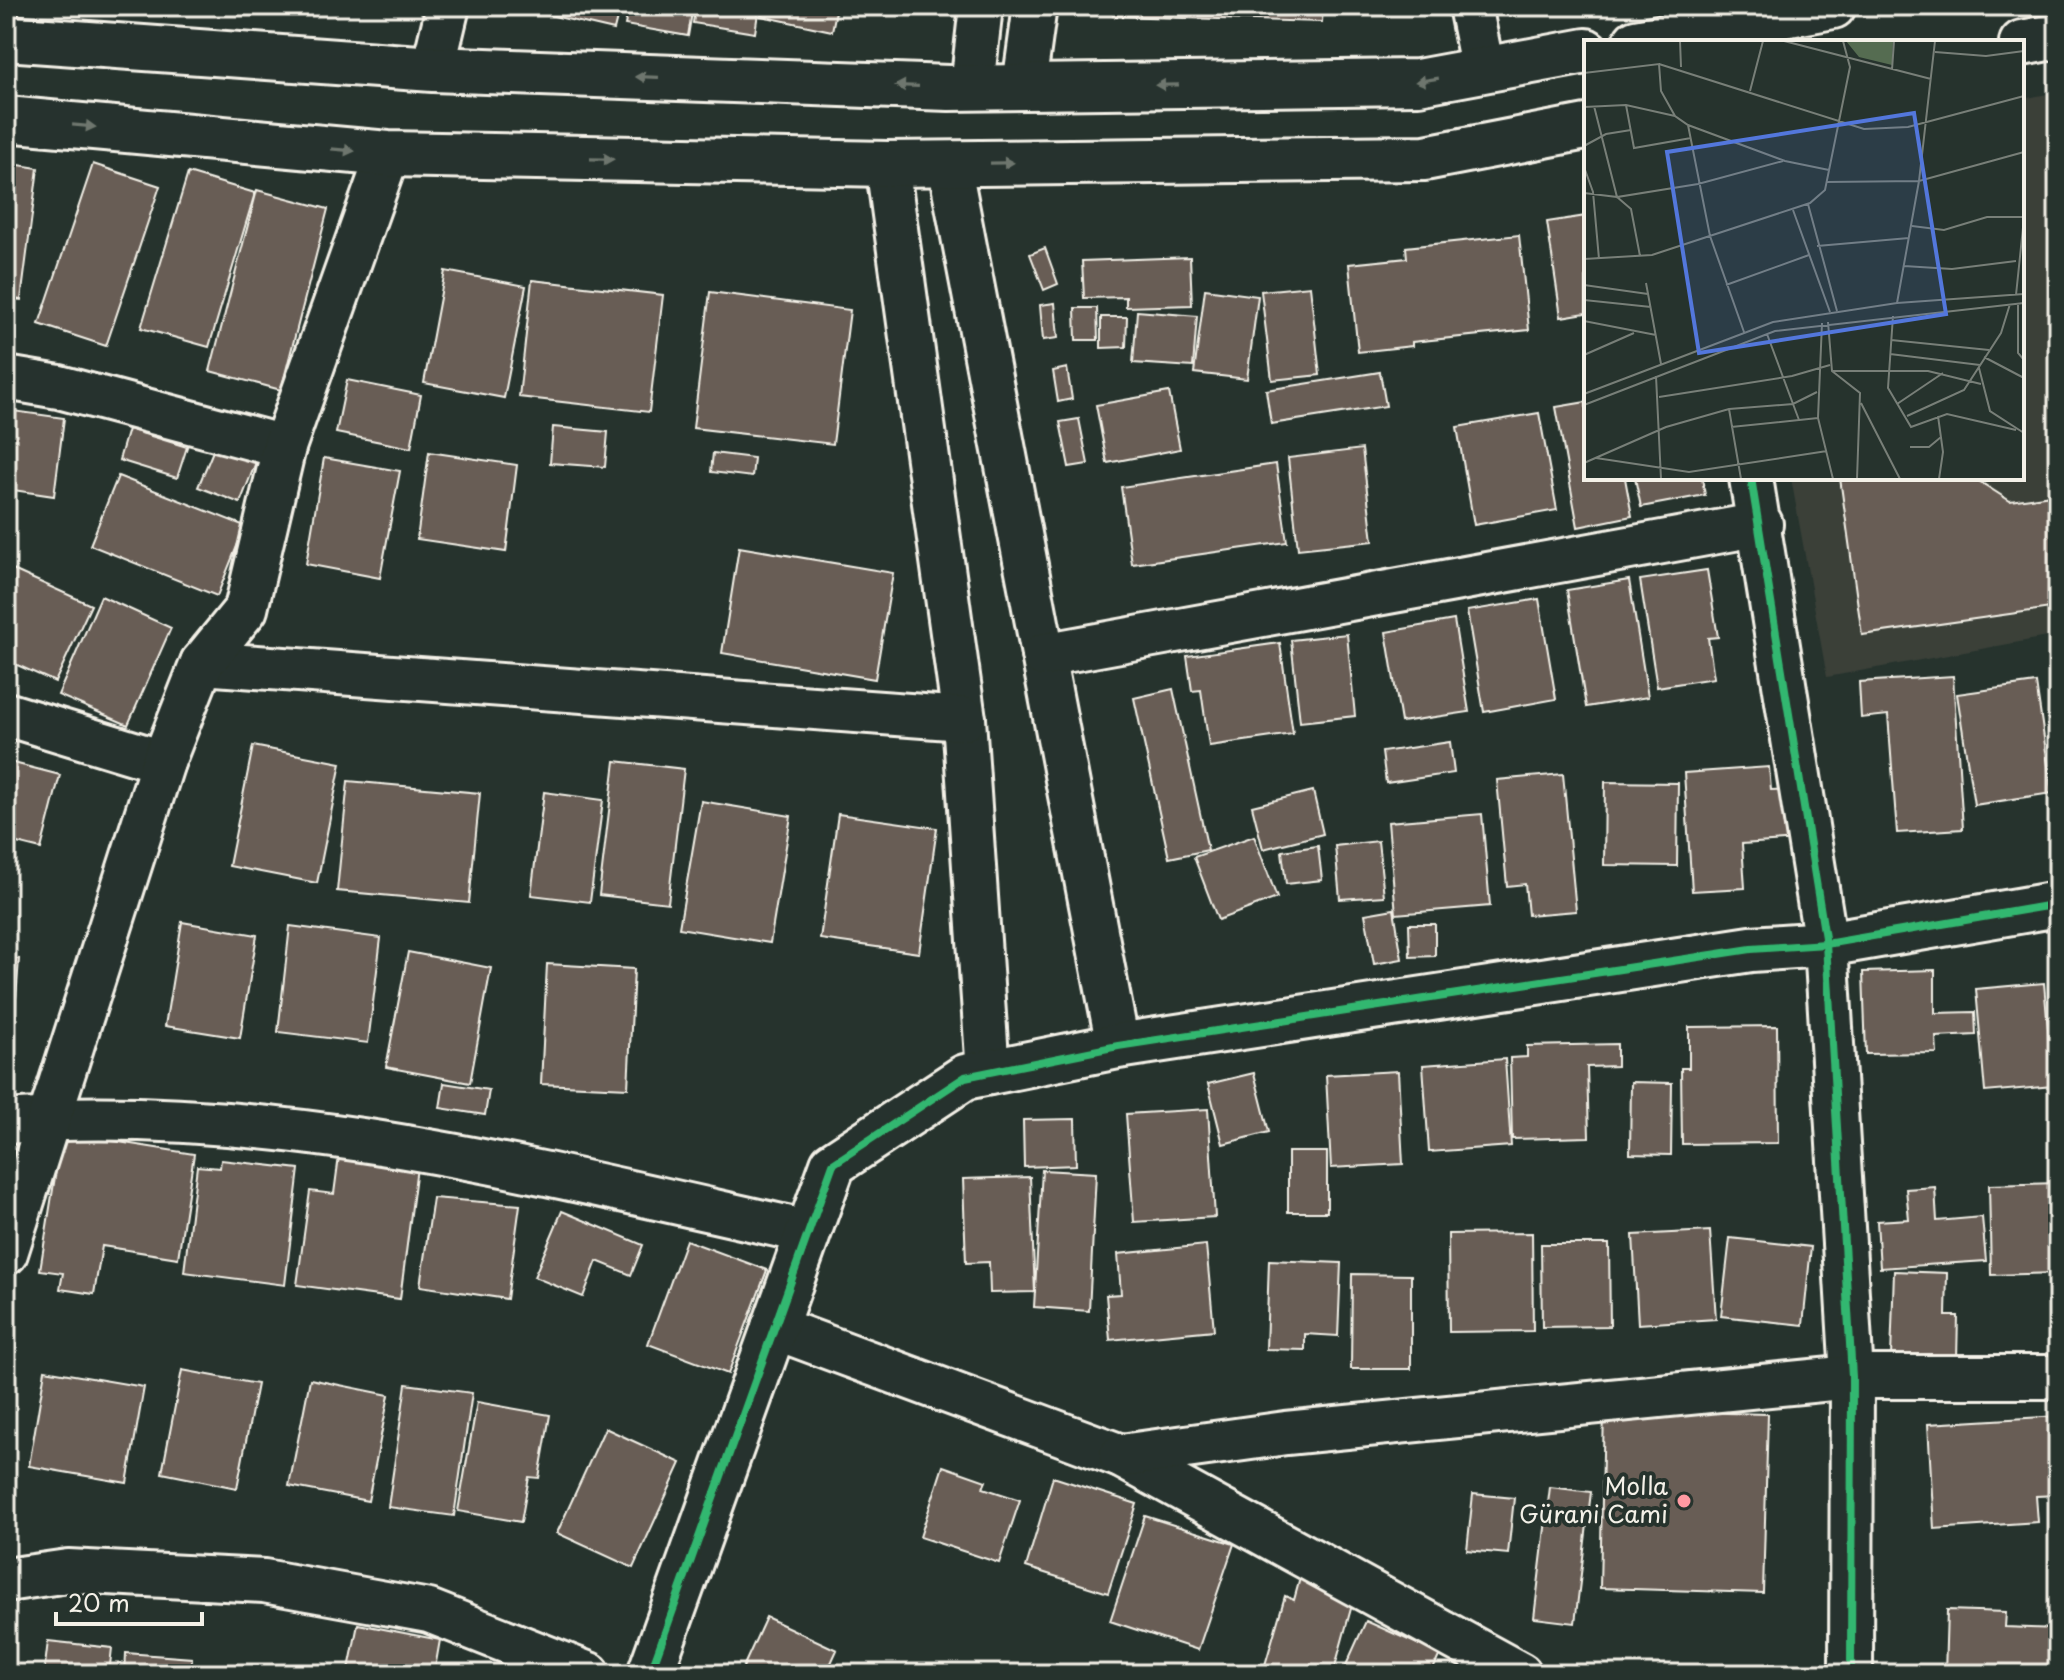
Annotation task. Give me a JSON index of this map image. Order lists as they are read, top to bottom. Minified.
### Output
{"places":["Molla Gürani Cami"],"scale_bar":"20 m"}
